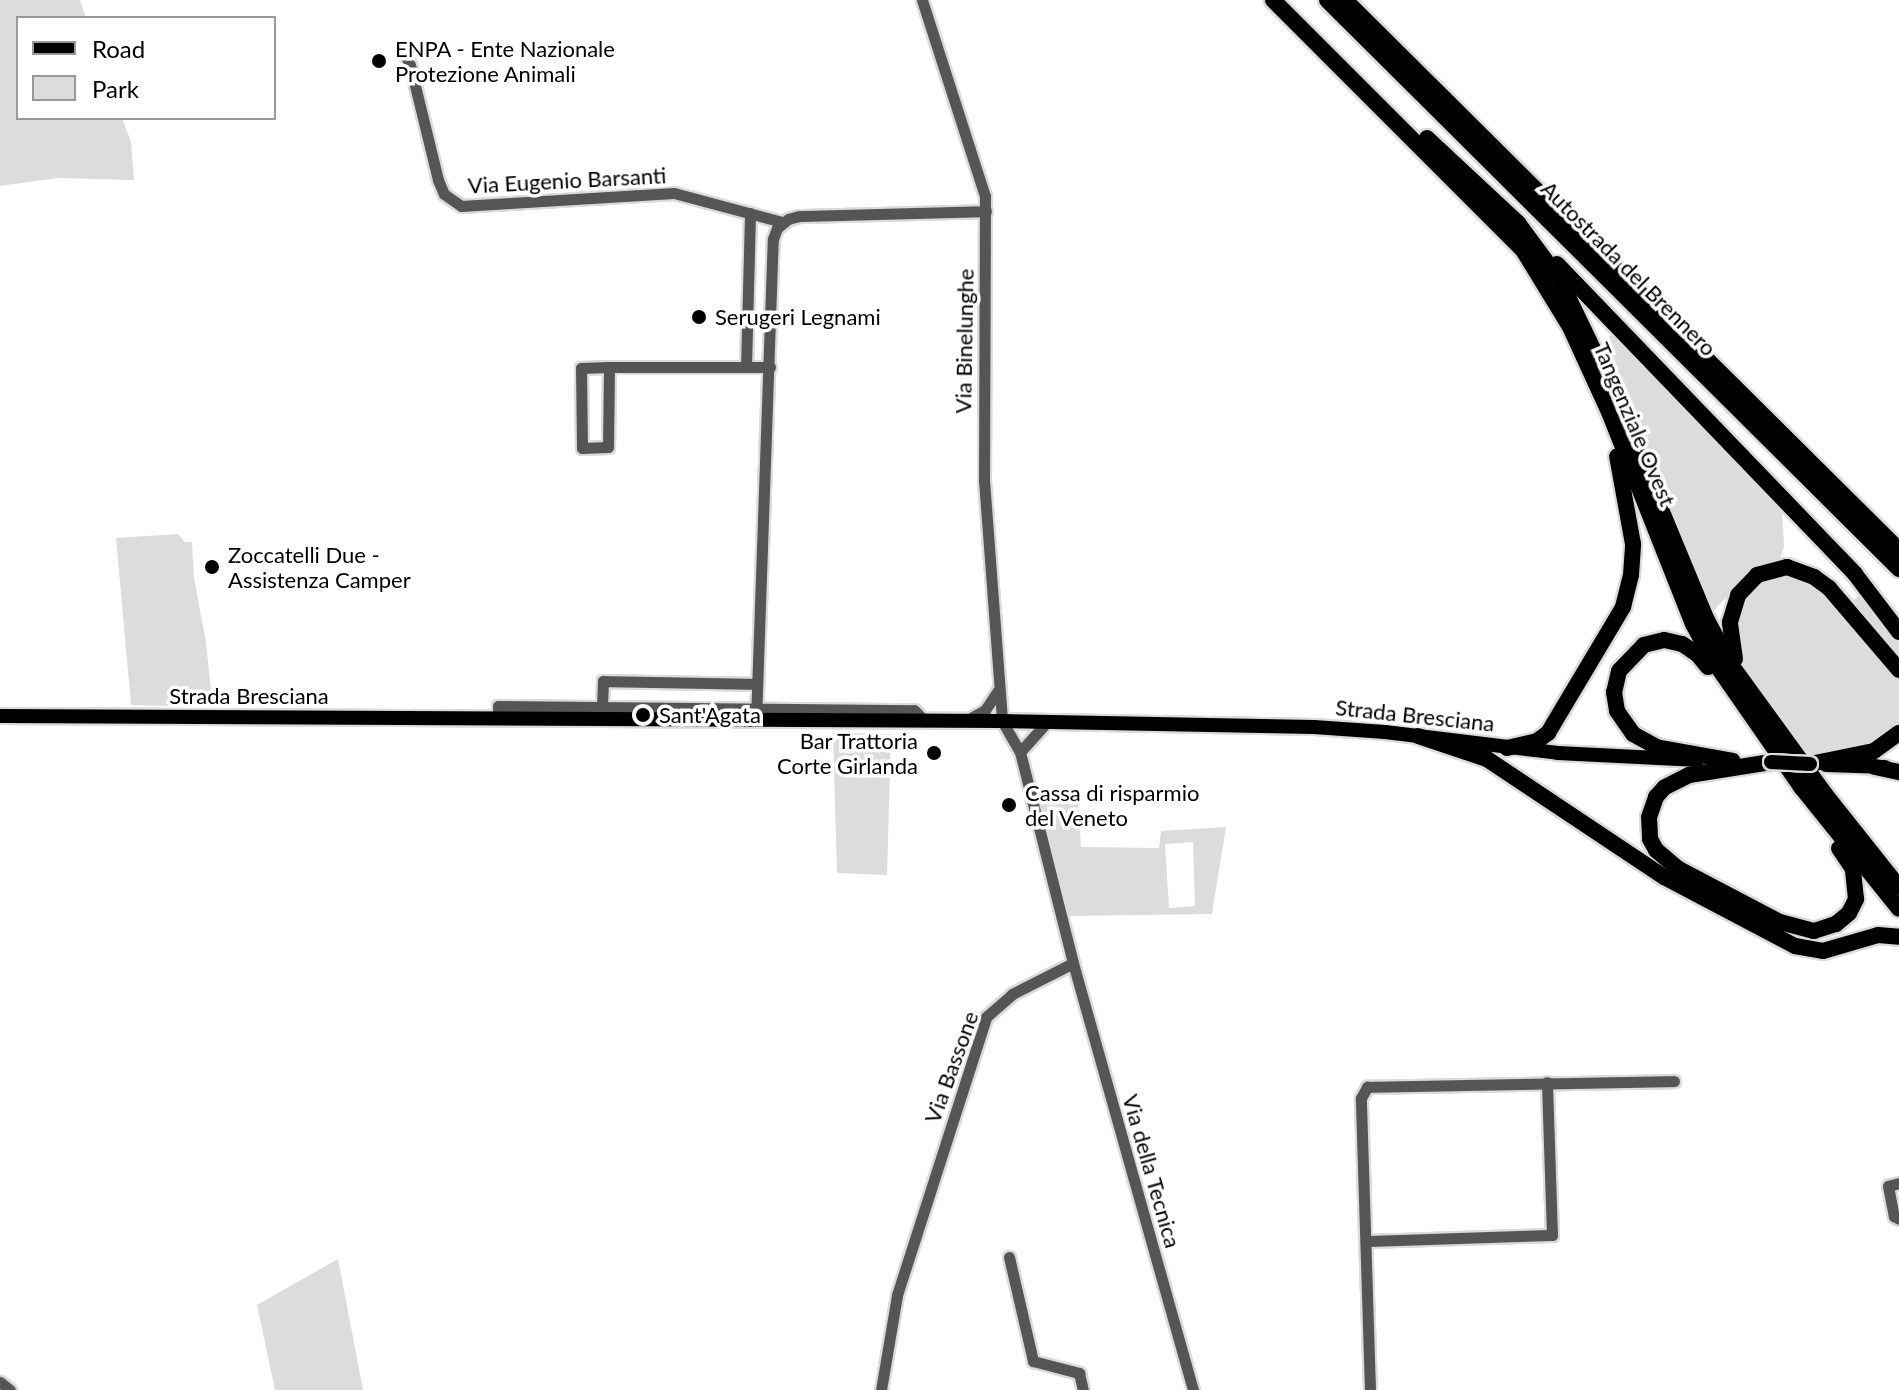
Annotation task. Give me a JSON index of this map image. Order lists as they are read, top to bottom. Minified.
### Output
{"streets":{"highway":["Autostrada del Brennero","Tangenziale Ovest"],"main road":["Strada Bresciana"],"street":["Via Eugenio Barsanti","Via Binelunghe","Via Bassone","Via della Tecnica"]},"crossings":[["Via Eugenio Barsanti","Via Binelunghe"],["Via Binelunghe","Strada Bresciana"],["Via Bassone","Via della Tecnica"]],"places":["ENPA - Ente Nazionale Protezione Animali","Serugeri Legnami","Zoccatelli Due - Assistenza Camper","Sant'Agata","Bar Trattoria Corte Girlanda","Cassa di risparmio del Veneto"],"legend":["Road","Park"]}
